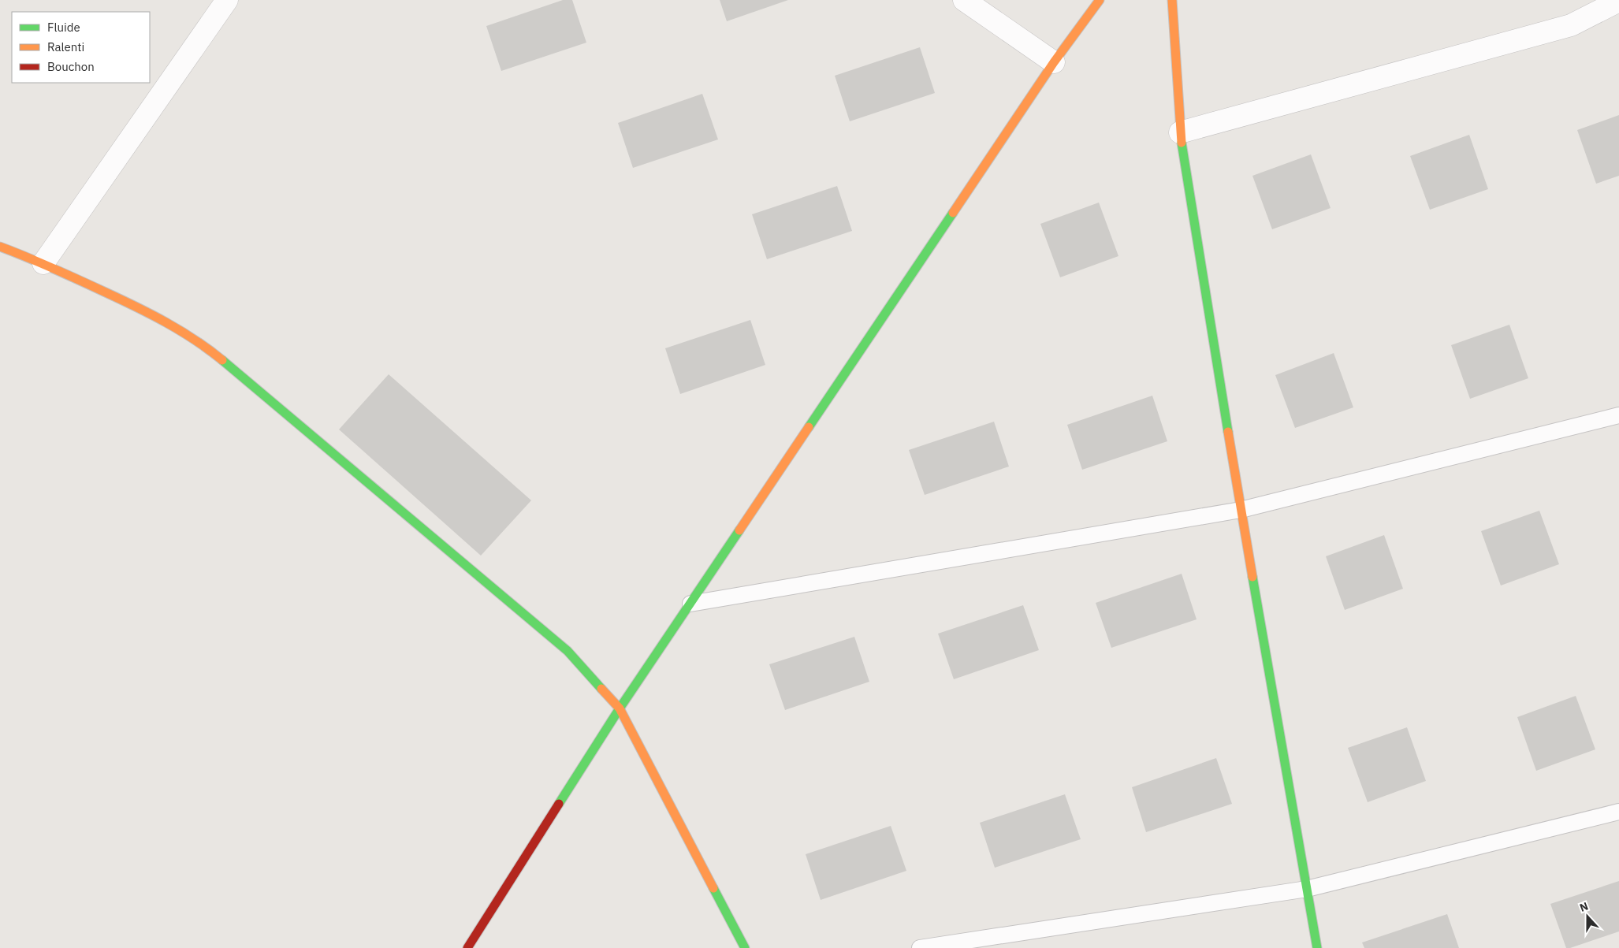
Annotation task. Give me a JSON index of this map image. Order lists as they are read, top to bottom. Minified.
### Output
{"legend":["Fluide","Ralenti","Bouchon"],"north":"top"}
